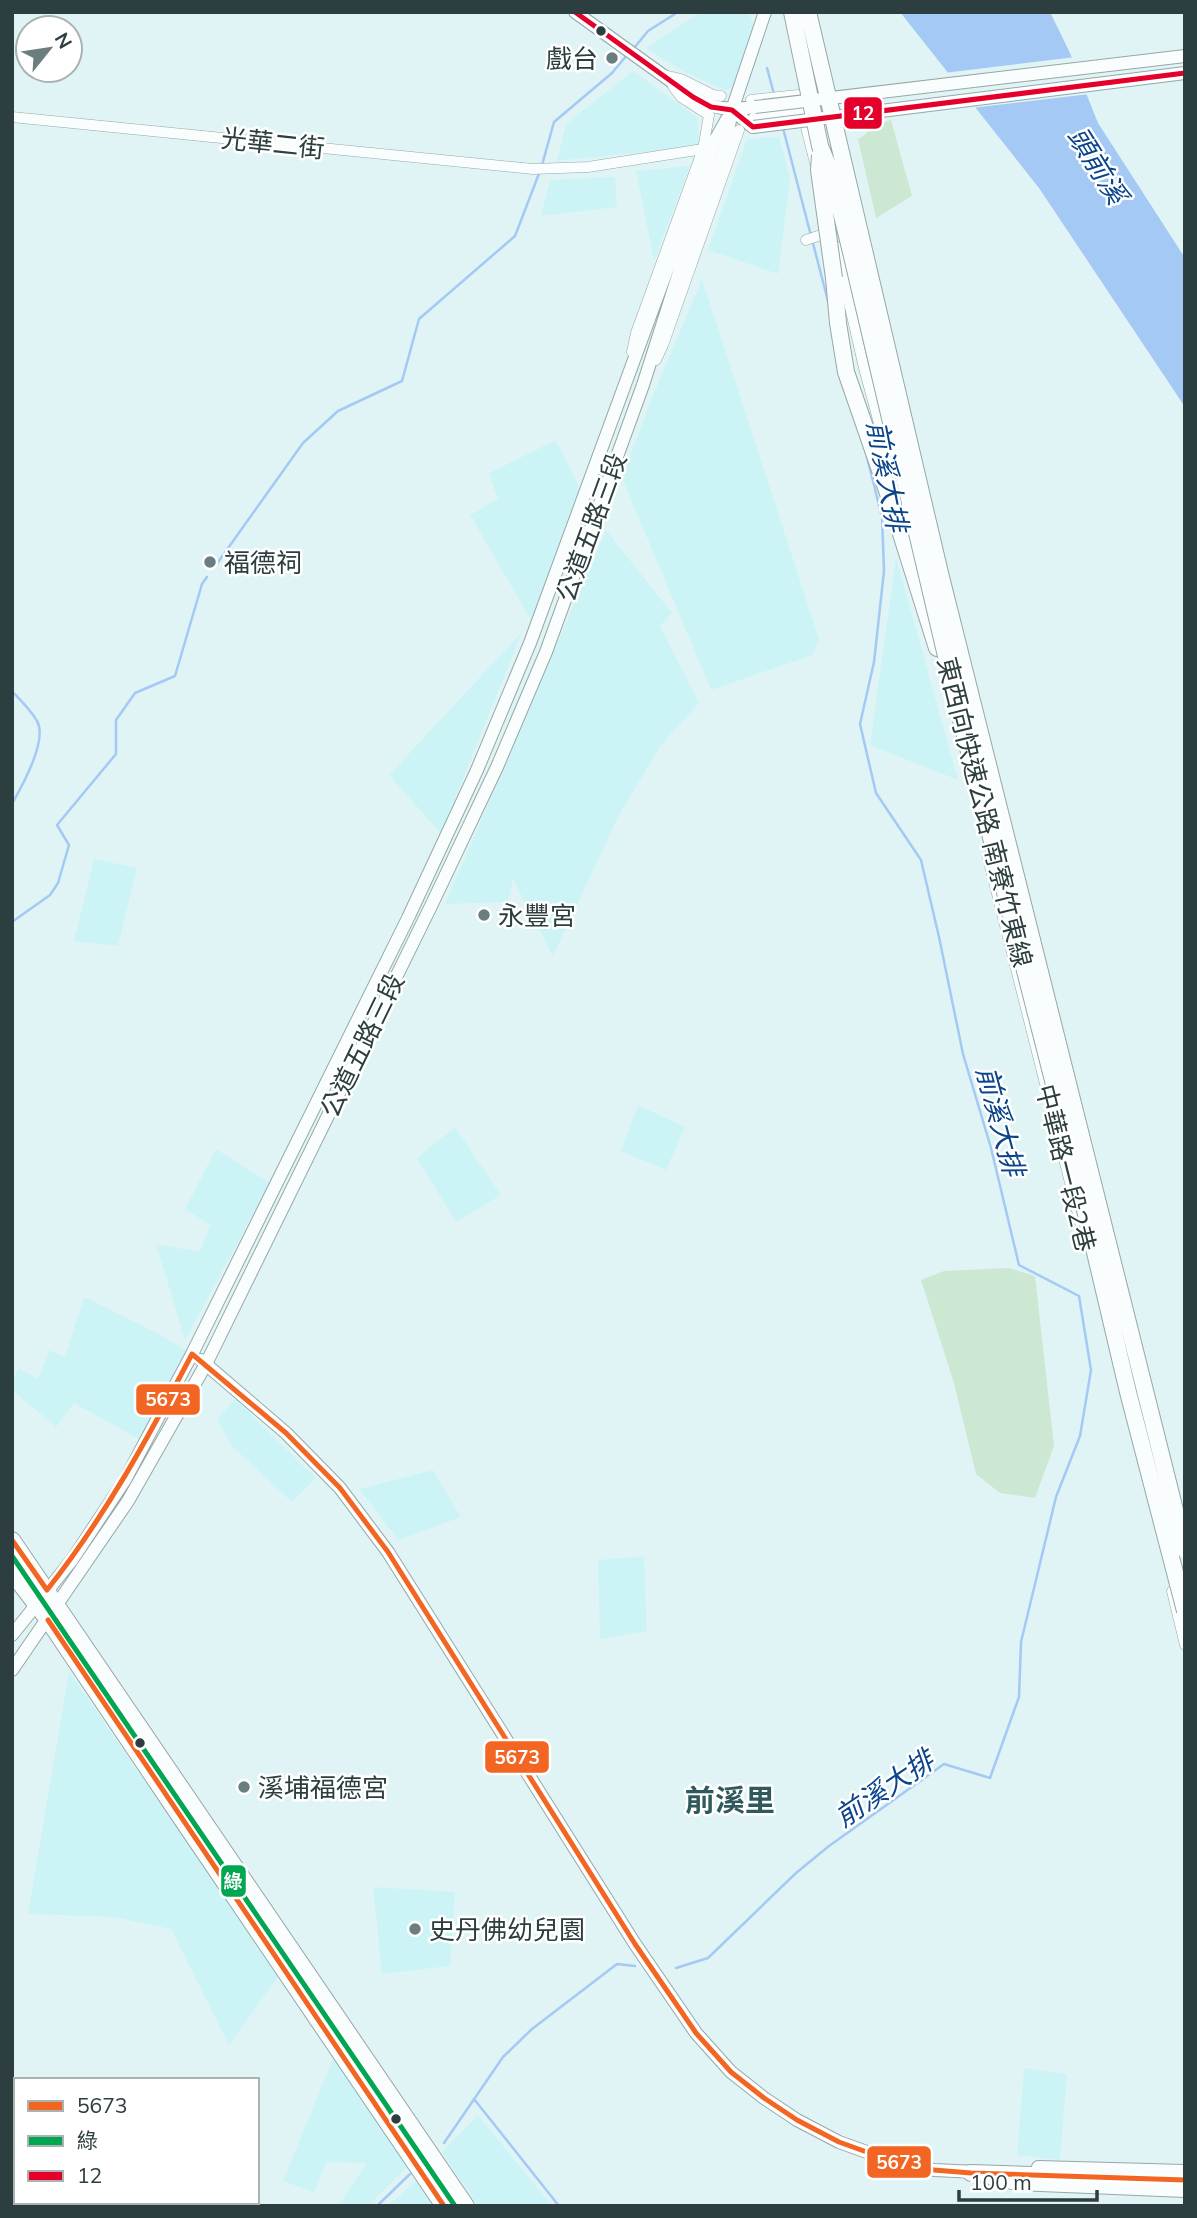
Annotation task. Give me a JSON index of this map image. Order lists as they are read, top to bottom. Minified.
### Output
{"streets":{"main road":["東西向快速公路 南寮竹東線"],"street":["光華二街","公道五路三段","中華路一段2巷"]},"crossings":[["光華二街","公道五路三段"]],"districts":["前溪里"],"water":["頭前溪","前溪大排"],"places":["戲台","福德祠","永豐宮","溪埔福德宮","史丹佛幼兒園"],"lines":["transit line 12","transit line 5673","transit line 綠"],"legend":["5673","綠","12"],"scale_bar":"100 m","north":"top right"}
